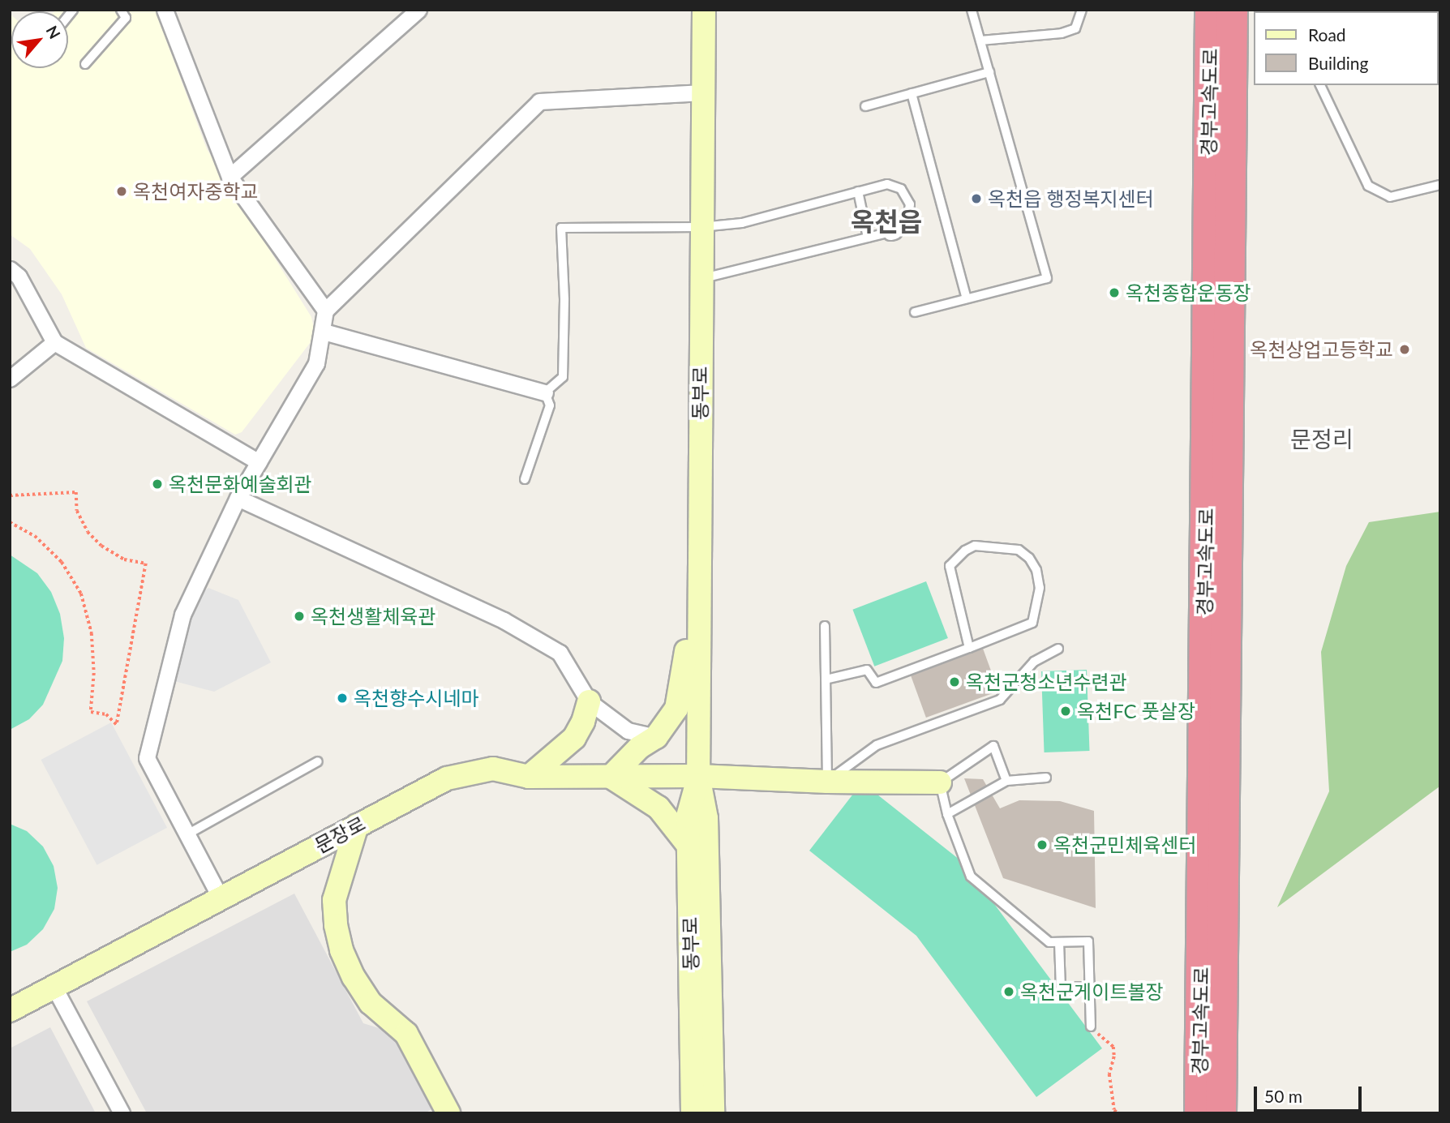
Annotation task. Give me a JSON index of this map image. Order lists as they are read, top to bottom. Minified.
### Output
{"streets":{"highway":["경부고속도로"],"street":["동부로","문장로"]},"crossings":[["동부로","문장로"]],"districts":["옥천읍","문정리"],"places":["옥천여자중학교","옥천읍 행정복지센터","옥천종합운동장","옥천상업고등학교","옥천문화예술회관","옥천생활체육관","옥천군청소년수련관","옥천향수시네마","옥천FC 풋살장","옥천군민체육센터","옥천군게이트볼장"],"legend":["Road","Building"],"scale_bar":"50 m","north":"top right"}
